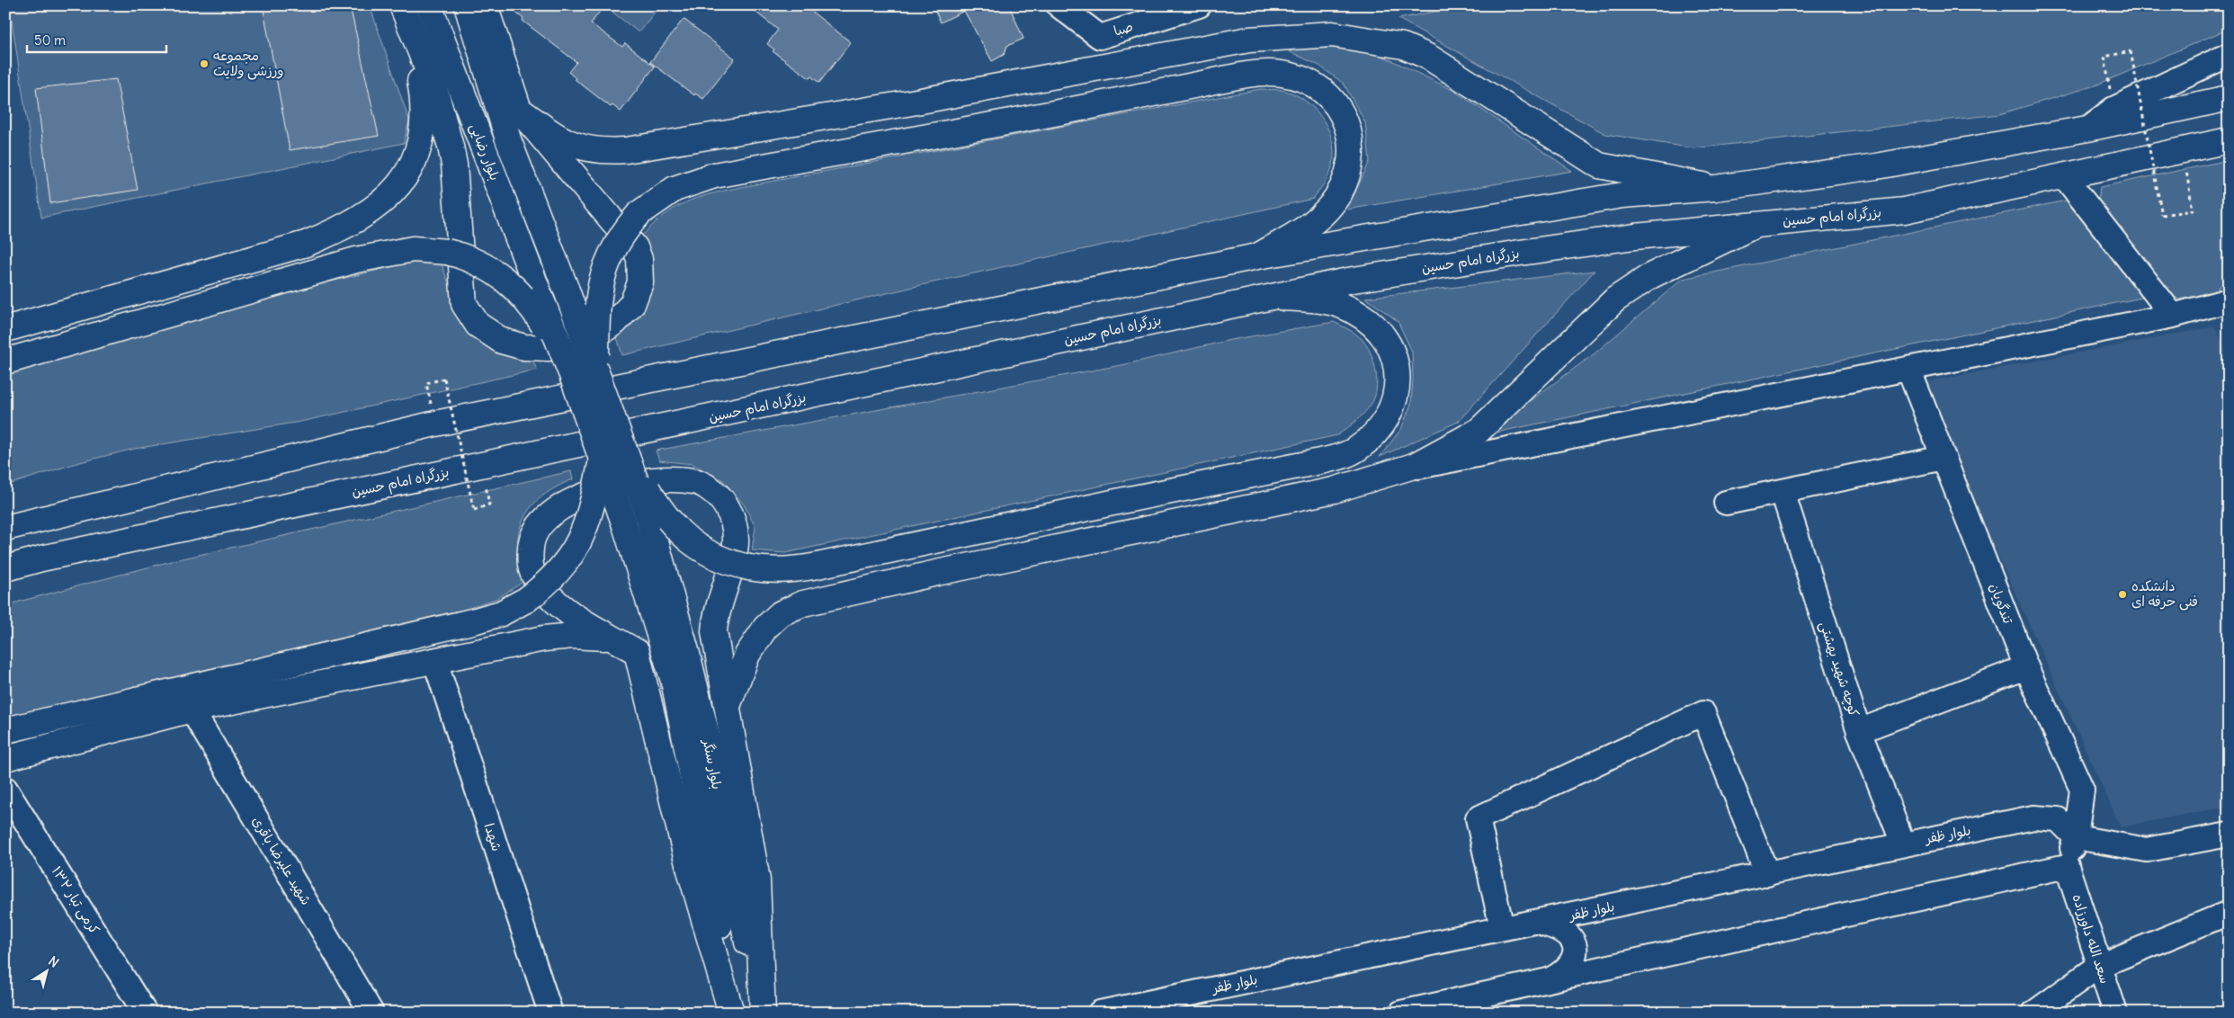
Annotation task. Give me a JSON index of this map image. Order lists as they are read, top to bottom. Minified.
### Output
{"streets":{"main road":["بلوار رضایی","بزرگراه امام حسین","بلوار سنگر"],"street":["صبا","تندگویان","کوچه شهید بهشتی","بلوار ظفر","شهدا","شهید علیرضا باقری","کرمی تبار ۱۳۲","سعد الله داورزاده"]},"crossings":[["بلوار رضایی","بلوار سنگر"],["تندگویان","بلوار ظفر"],["کوچه شهید بهشتی","بلوار ظفر"]],"places":["مجموعه ورزشی ولایت","دانشکده فنی حرفه ای"],"scale_bar":"50 m","north":"top right"}
